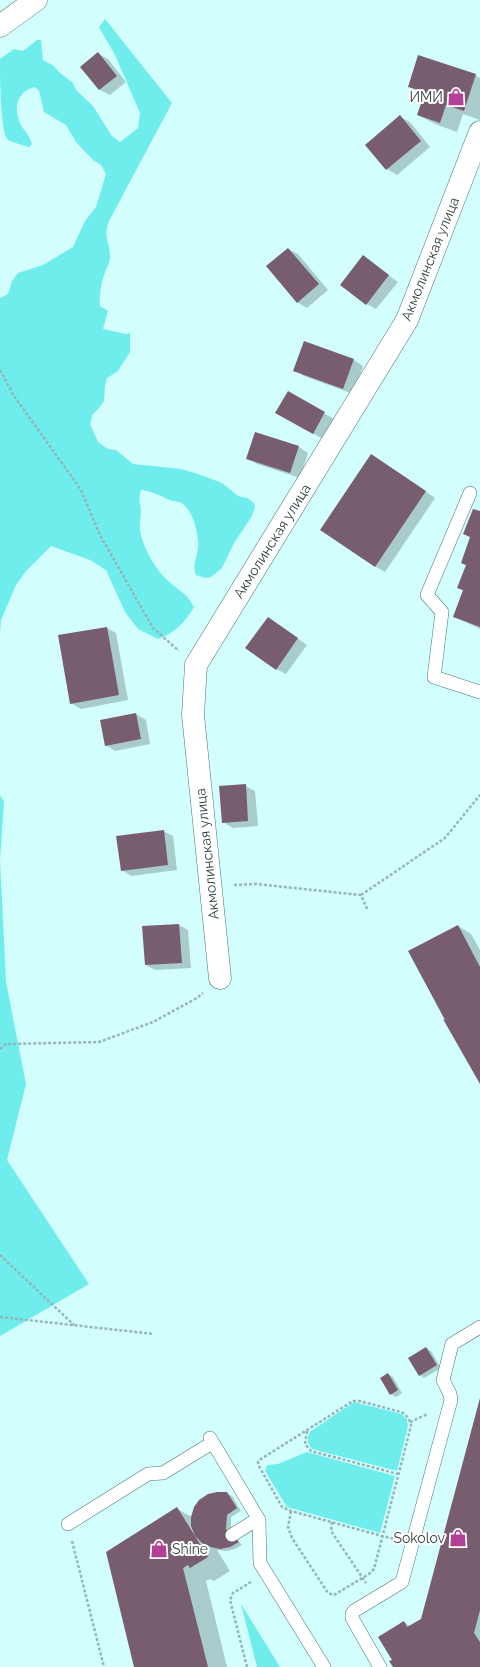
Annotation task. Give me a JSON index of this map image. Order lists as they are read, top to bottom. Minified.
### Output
{"streets":{"street":["Акмолинская улица"]},"places":{"shop":["ИМИ","Sokolov","Shine"]}}
